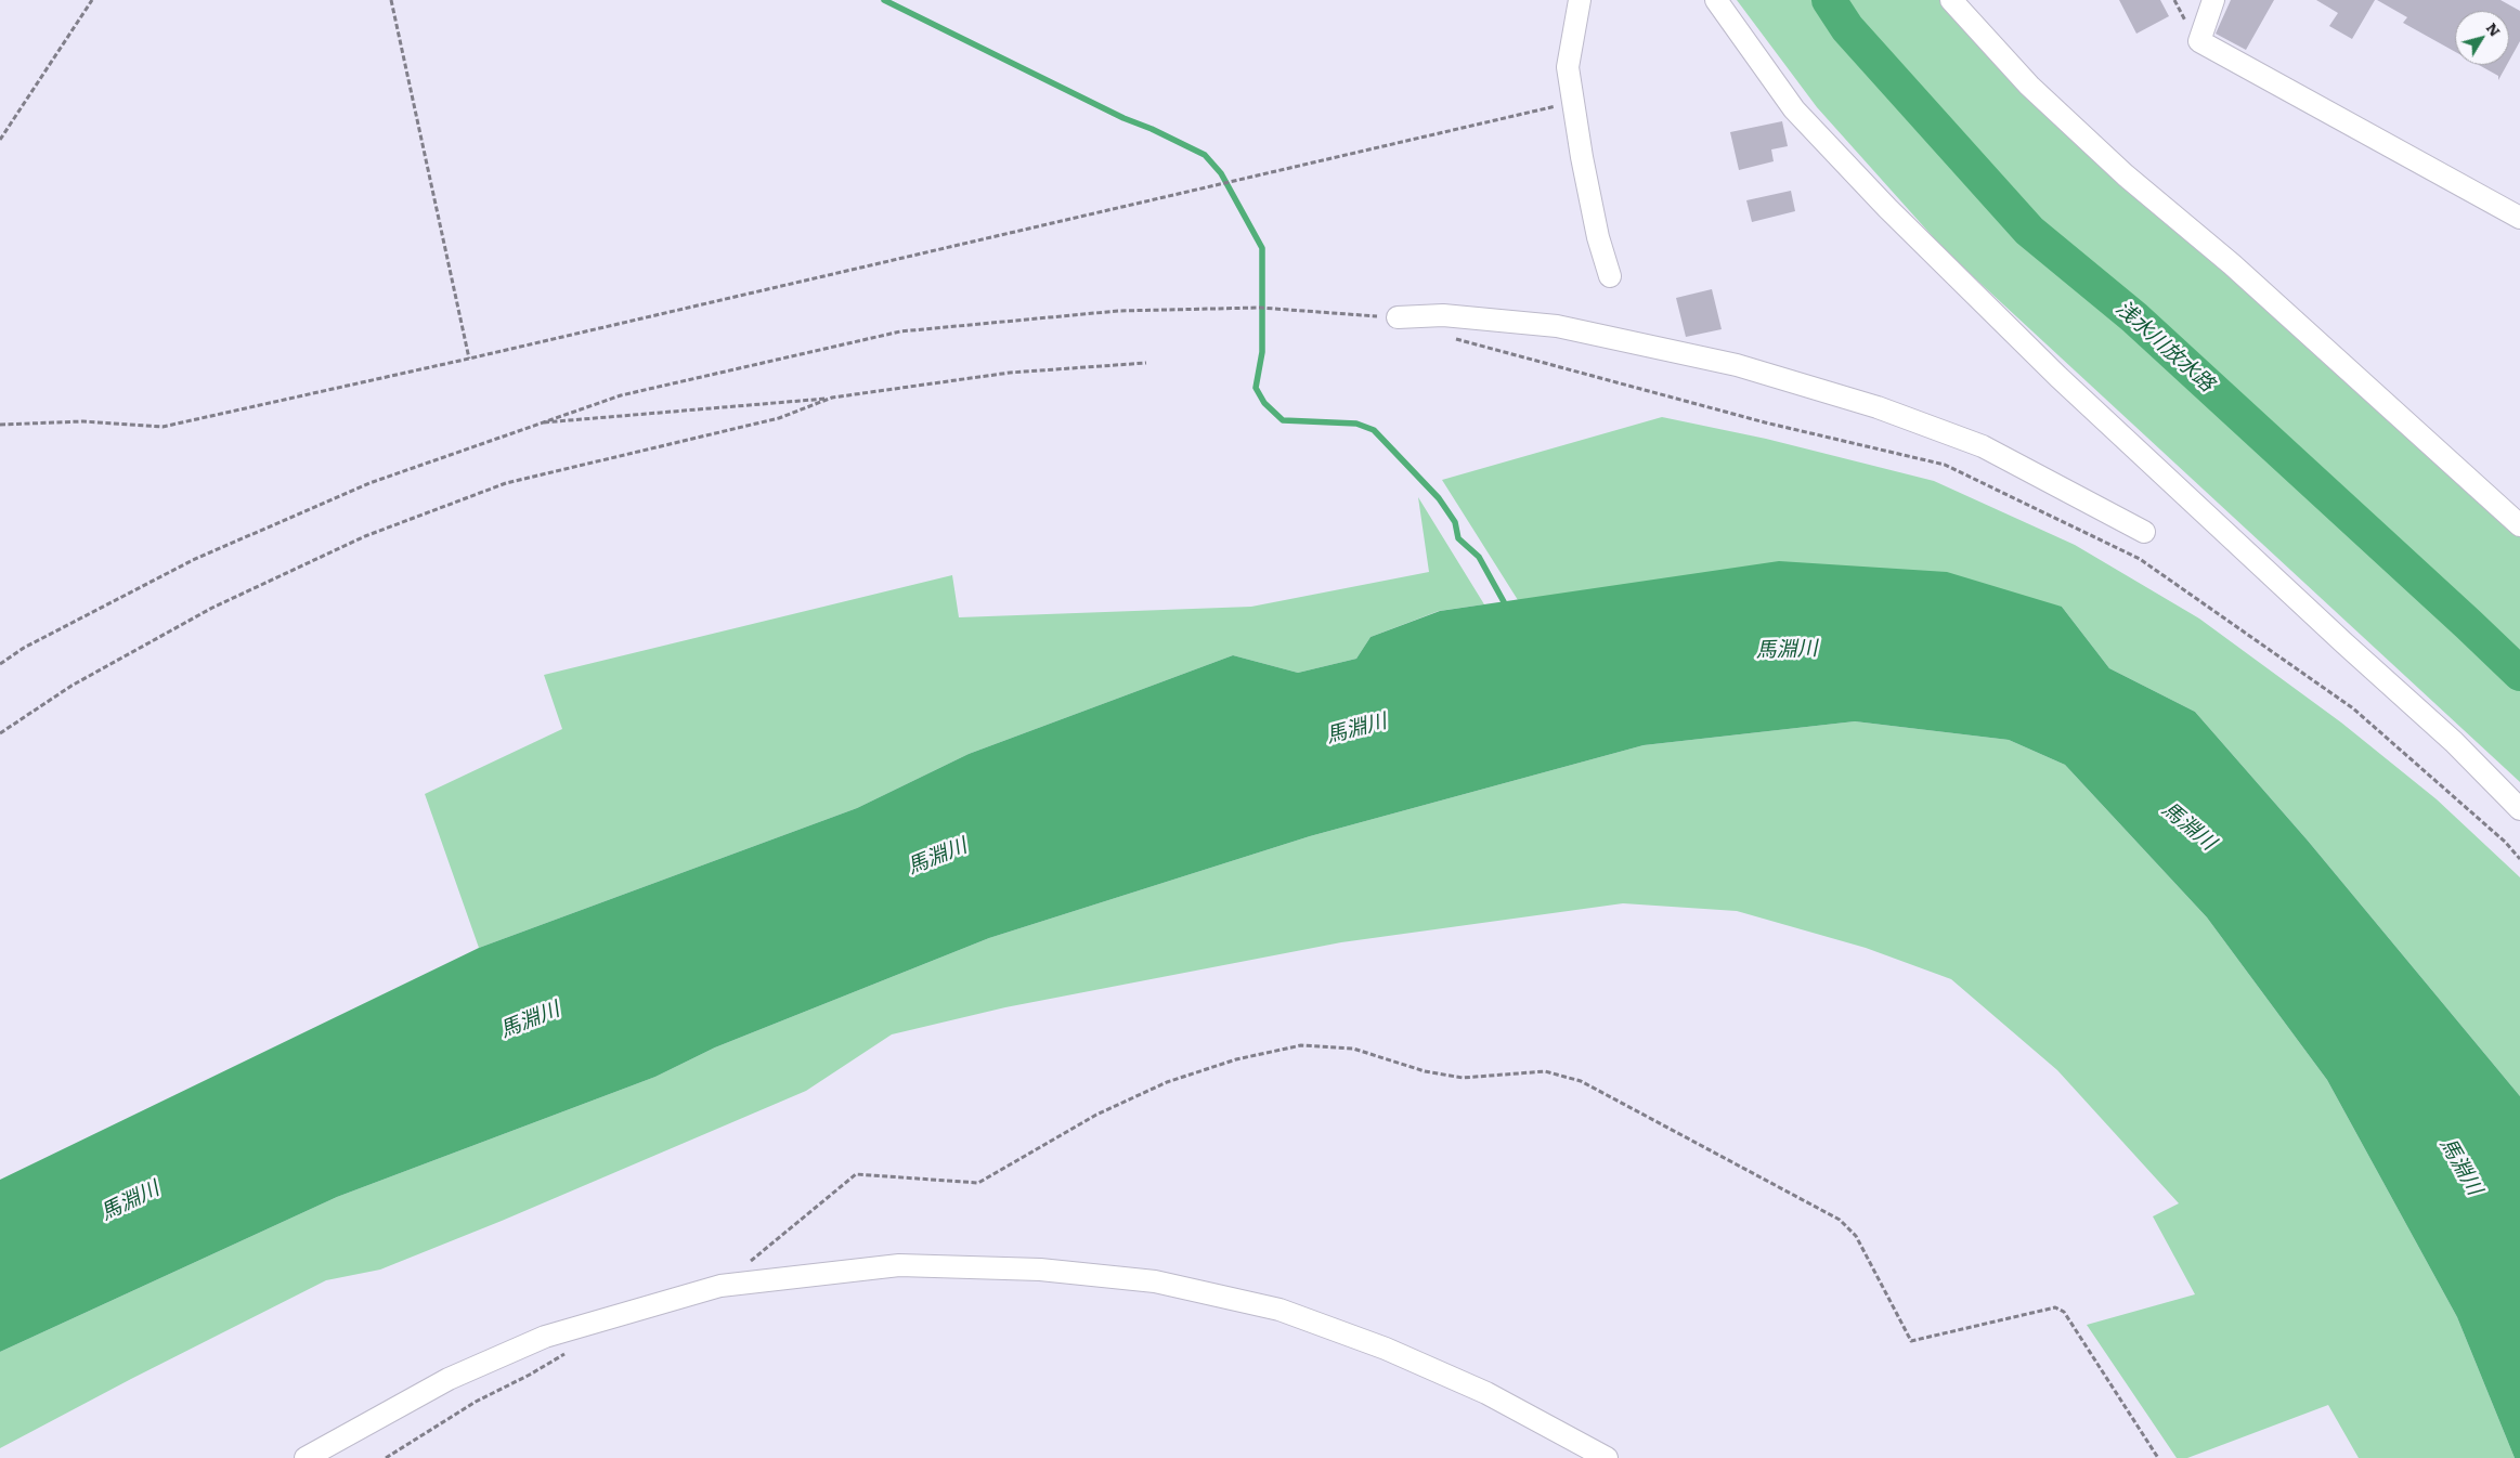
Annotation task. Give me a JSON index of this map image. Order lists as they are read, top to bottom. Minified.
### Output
{"water":["浅水川放水路","馬淵川"],"north":"top right"}
